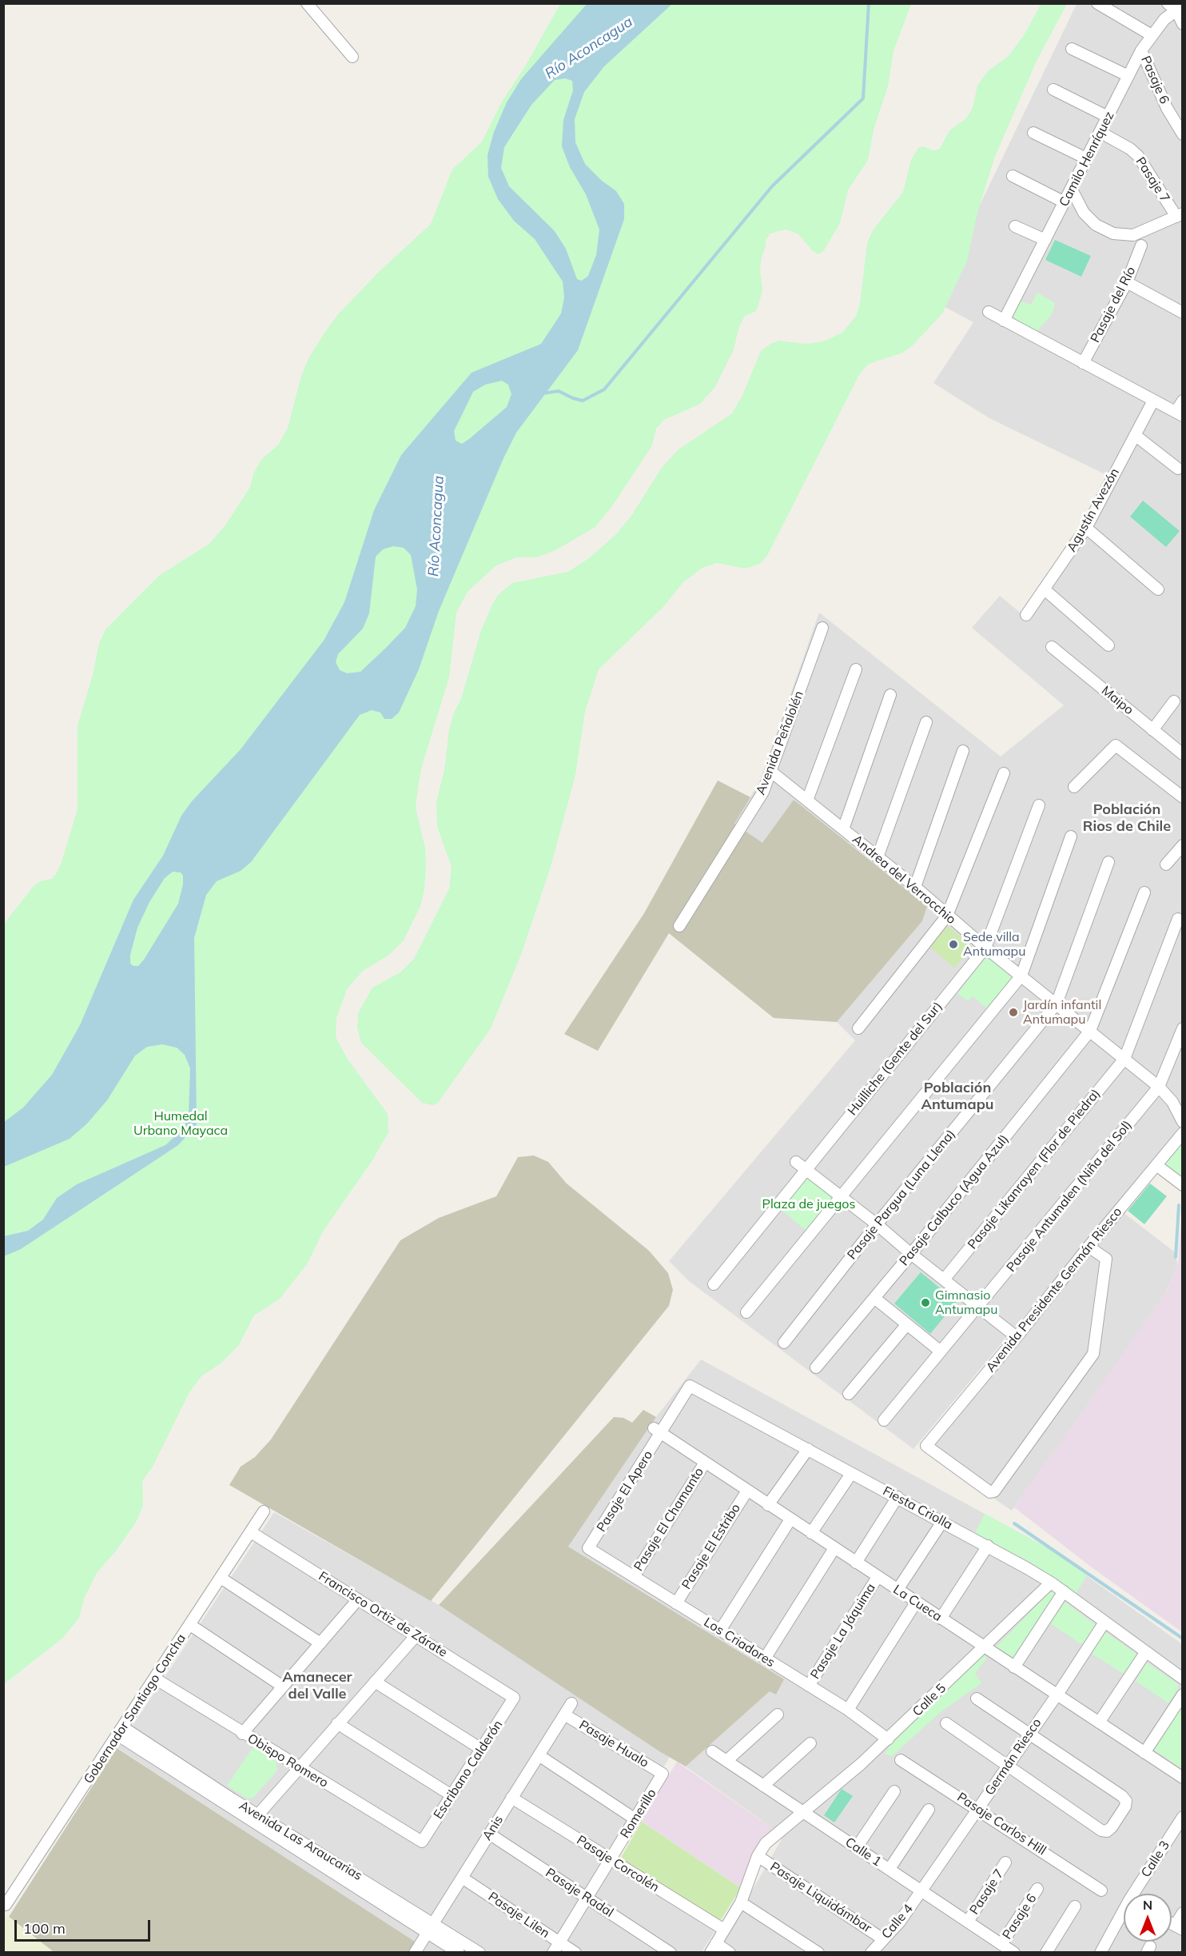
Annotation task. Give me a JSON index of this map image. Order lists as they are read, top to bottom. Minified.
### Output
{"streets":{"street":["Pasaje 6","Camilo Henríquez","Pasaje 7","Pasaje del Río","Agustín Avezón","Maipo","Avenida Peñalolén","Andrea del Verrocchio","Huilliche (Gente del Sur)","Pasaje Likanrayen (Flor de Piedra)","Pasaje Pargua (Luna Llena)","Pasaje Antumalen (Niña del Sol)","Pasaje Calbuco (Agua Azul)","Avenida Presidente Germán Riesco","Pasaje El Apero","Fiesta Criolla","Pasaje El Chamanto","Pasaje El Estribo","La Cueca","Francisco Ortiz de Zárate","Pasaje La Jáquima","Los Criadores","Calle 5","Gobernador Santiago Concha","Pasaje Hualo","Germán Riesco","Obispo Romero","Escribano Calderón","Romerillo","Pasaje Carlos Hill","Anis","Avenida Las Araucarias","Calle 1","Calle 3","Pasaje Corcolén","Pasaje Radal","Pasaje Liquidámbar","Pasaje Lilen","Calle 4"]},"crossings":[["Pasaje 6","Camilo Henríquez"],["Pasaje 6","Calle 1"],["Camilo Henríquez","Pasaje 7"],["Pasaje 7","Calle 1"],["Avenida Peñalolén","Andrea del Verrocchio"],["Andrea del Verrocchio","Huilliche (Gente del Sur)"],["Andrea del Verrocchio","Pasaje Likanrayen (Flor de Piedra)"],["Andrea del Verrocchio","Pasaje Pargua (Luna Llena)"],["Andrea del Verrocchio","Pasaje Antumalen (Niña del Sol)"],["Andrea del Verrocchio","Pasaje Calbuco (Agua Azul)"],["Pasaje El Apero","Fiesta Criolla"],["Pasaje El Apero","La Cueca"],["Pasaje El Apero","Los Criadores"],["Fiesta Criolla","La Cueca"],["Fiesta Criolla","Pasaje La Jáquima"],["Fiesta Criolla","Calle 5"],["Fiesta Criolla","Germán Riesco"],["Pasaje El Chamanto","La Cueca"],["Pasaje El Chamanto","Los Criadores"],["Pasaje El Estribo","La Cueca"],["Pasaje El Estribo","Los Criadores"],["La Cueca","Pasaje La Jáquima"],["La Cueca","Calle 5"],["La Cueca","Germán Riesco"],["Francisco Ortiz de Zárate","Gobernador Santiago Concha"],["Francisco Ortiz de Zárate","Escribano Calderón"],["Pasaje La Jáquima","Los Criadores"],["Los Criadores","Calle 5"],["Calle 5","Calle 1"],["Calle 5","Pasaje Corcolén"],["Calle 5","Pasaje Liquidámbar"],["Gobernador Santiago Concha","Obispo Romero"],["Gobernador Santiago Concha","Avenida Las Araucarias"],["Pasaje Hualo","Romerillo"],["Pasaje Hualo","Anis"],["Germán Riesco","Pasaje Carlos Hill"],["Germán Riesco","Calle 1"],["Germán Riesco","Calle 4"],["Obispo Romero","Escribano Calderón"],["Romerillo","Pasaje Corcolén"],["Romerillo","Pasaje Radal"],["Romerillo","Pasaje Lilen"],["Anis","Avenida Las Araucarias"],["Anis","Pasaje Corcolén"],["Anis","Pasaje Radal"],["Anis","Pasaje Lilen"],["Calle 1","Calle 4"],["Pasaje Liquidámbar","Calle 4"]],"districts":["Población Rios de Chile","Población Antumapu","Amanecer del Valle"],"water":["Río Aconcagua"],"parks":["Humedal Urbano Mayaca","Plaza de juegos"],"places":["Sede villa Antumapu","Jardín infantil Antumapu","Gimnasio Antumapu"],"scale_bar":"100 m","north":"top"}
